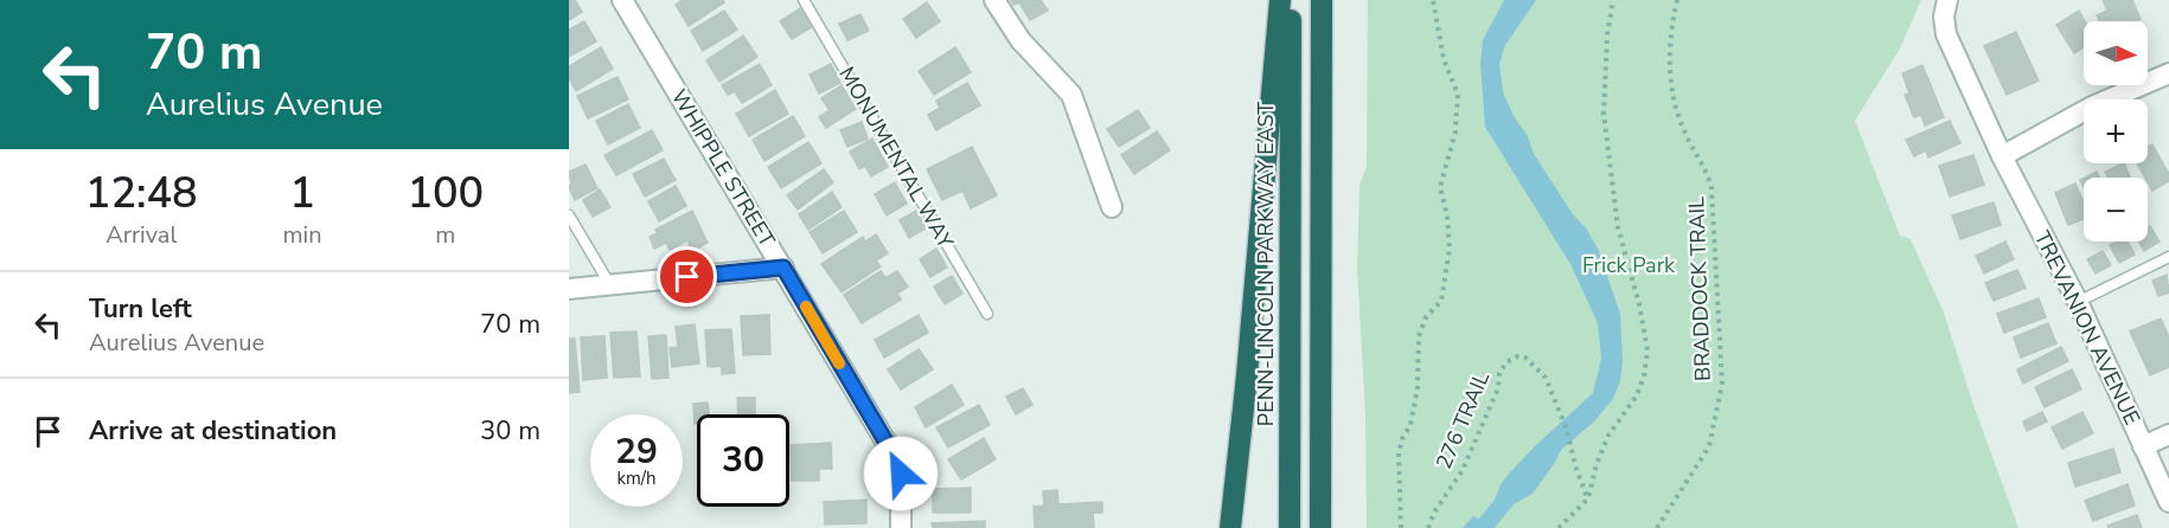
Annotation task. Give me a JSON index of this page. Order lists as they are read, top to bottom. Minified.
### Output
{"streets":{"highway":["PENN-LINCOLN PARKWAY EAST"],"street":["WHIPPLE STREET","TREVANION AVENUE"],"lane":["MONUMENTAL WAY"],"path":["BRADDOCK TRAIL","276 TRAIL"]},"parks":["Frick Park"],"north":"right","page":{"turn":["70 m","Aurelius Avenue"],"map_buttons":["+","−"],"eta":["12:48","Arrival","1","min","100","m"],"list":[{"name":"Turn left","note":"Aurelius Avenue","value":"70 m"},{"name":"Arrive at destination","value":"30 m"}],"speed":"29 km/h","limit":"30"}}
